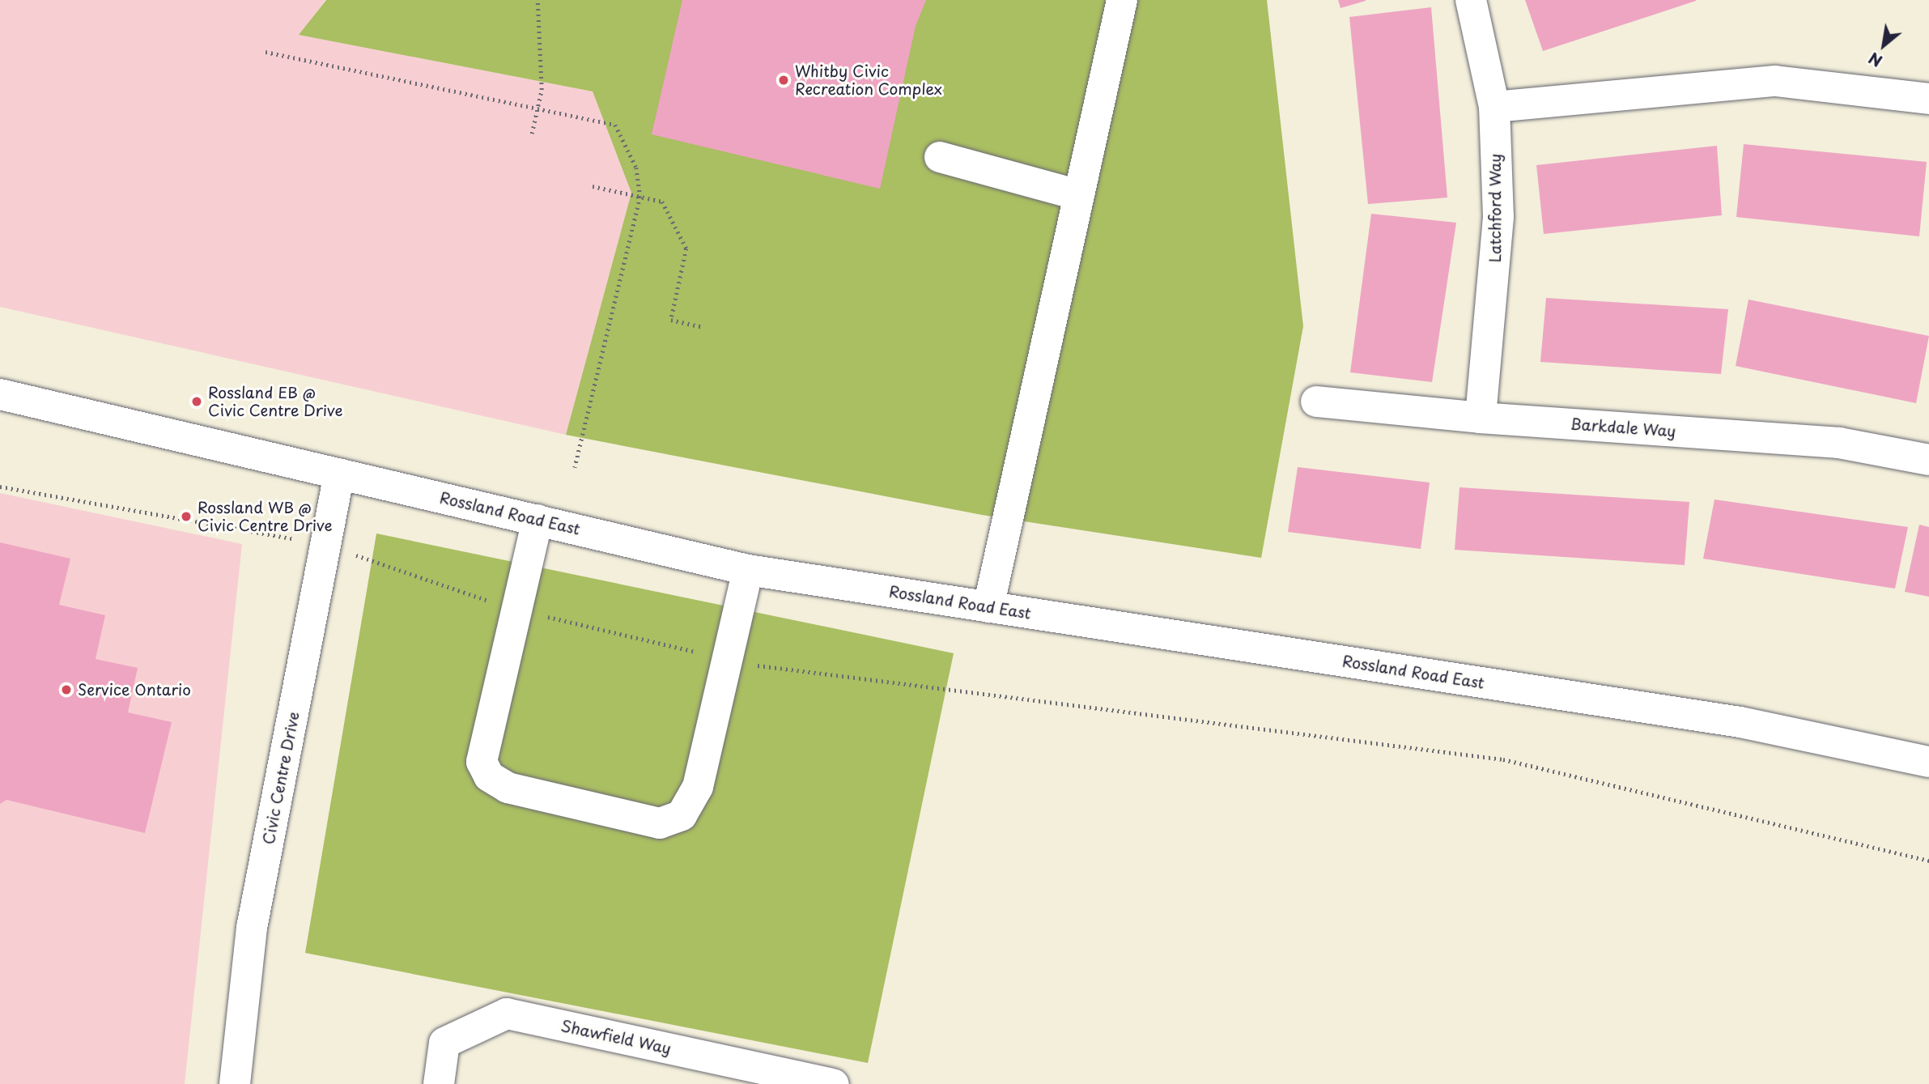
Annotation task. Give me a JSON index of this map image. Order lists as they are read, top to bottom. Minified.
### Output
{"streets":{"street":["Latchford Way","Barkdale Way","Rossland Road East","Civic Centre Drive","Shawfield Way"]},"crossings":[["Latchford Way","Barkdale Way"],["Rossland Road East","Civic Centre Drive"]],"places":["Whitby Civic Recreation Complex","Rossland EB @ Civic Centre Drive","Rossland WB @ Civic Centre Drive","Service Ontario"],"north":"bottom left"}
